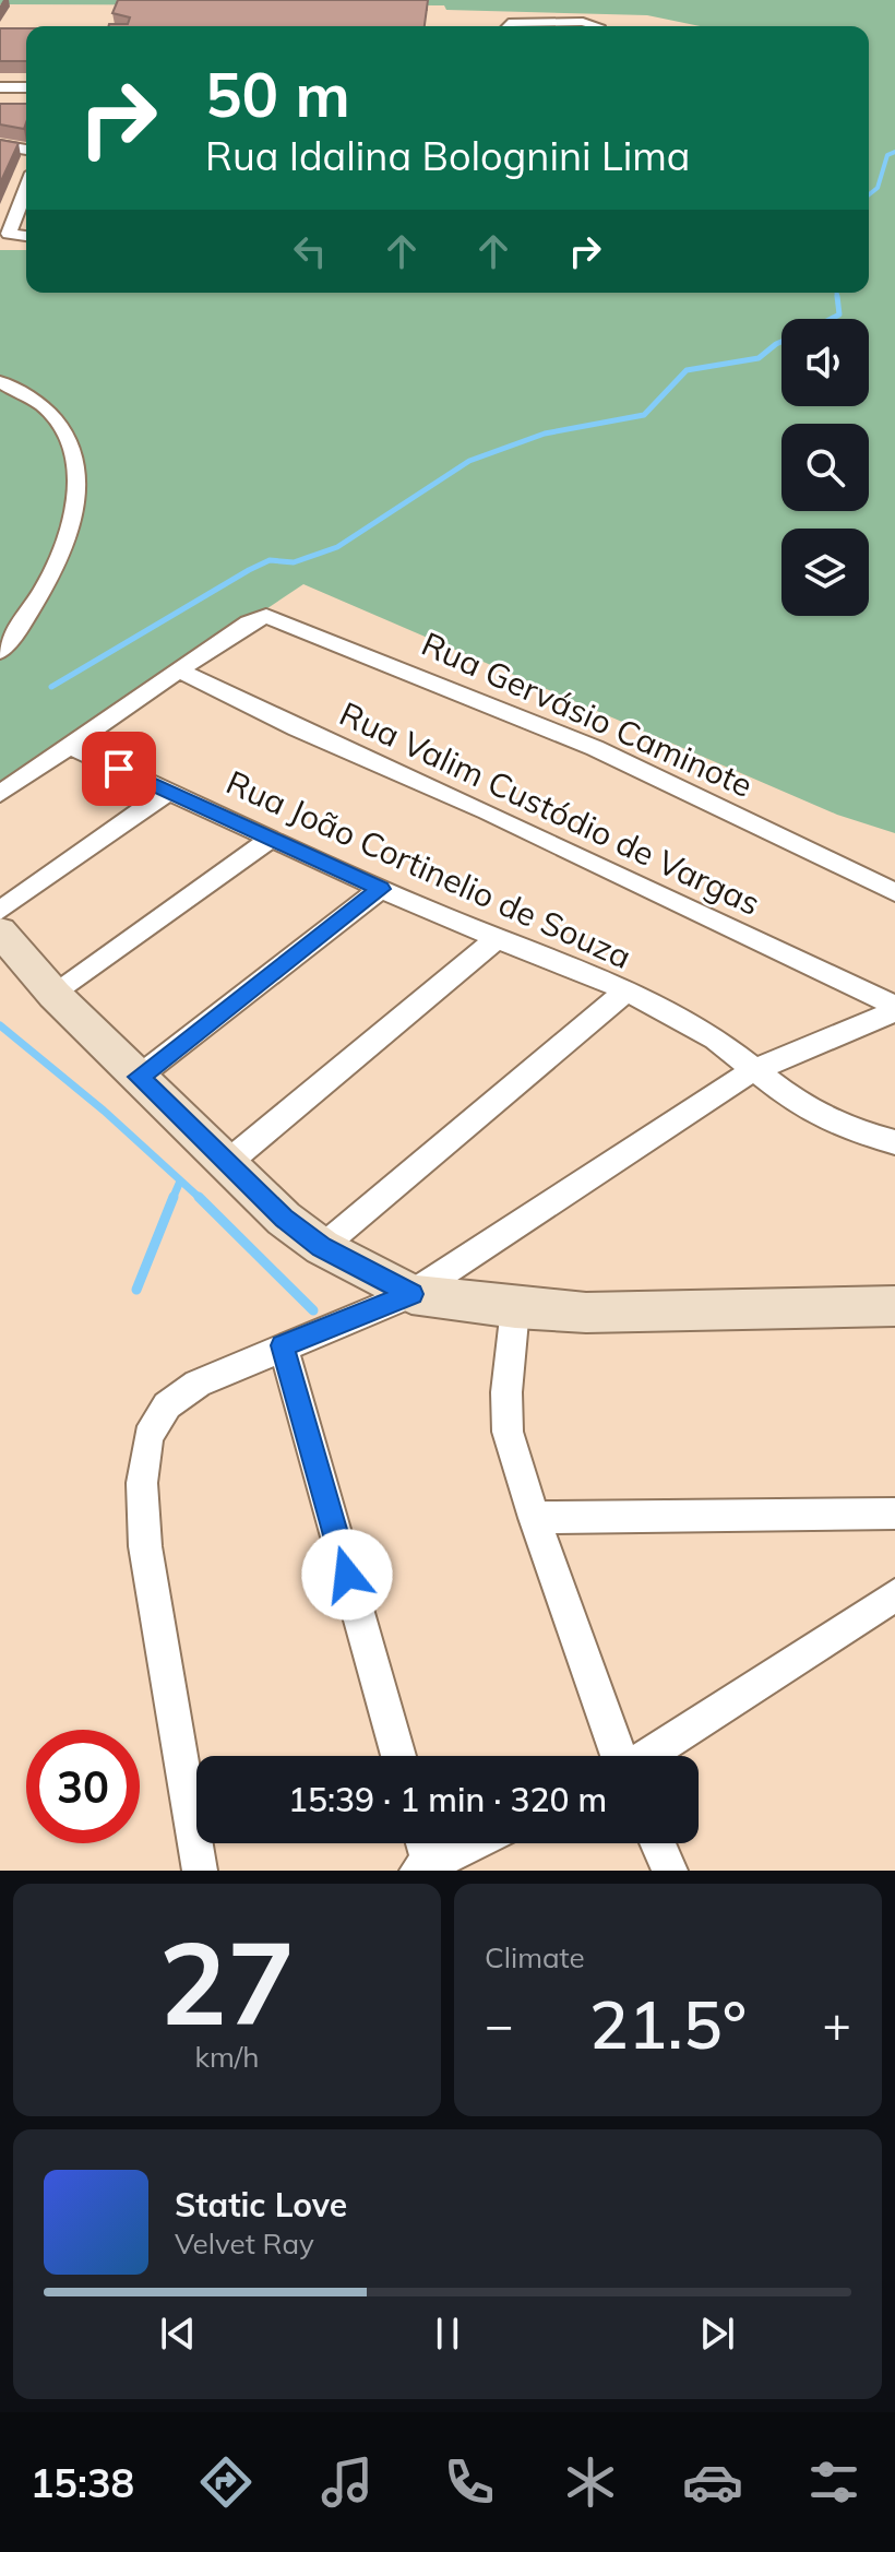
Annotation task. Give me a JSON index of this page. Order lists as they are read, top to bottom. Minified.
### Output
{"streets":{"street":["Rua Gervásio Caminote","Rua Valim Custódio de Vargas","Rua João Cortinelio de Souza"]},"crossings":[["Rua Gervásio Caminote","Rua Valim Custódio de Vargas"]],"page":{"turn":["50 m","Rua Idalina Bolognini Lima"],"limit":"30","trip":"15:39 · 1 min · 320 m","tile":[["27","km/h"],"Climate"],"heat":["−","21.5°","+"],"song":["Static Love","Velvet Ray"],"tabs":"15:38"}}
